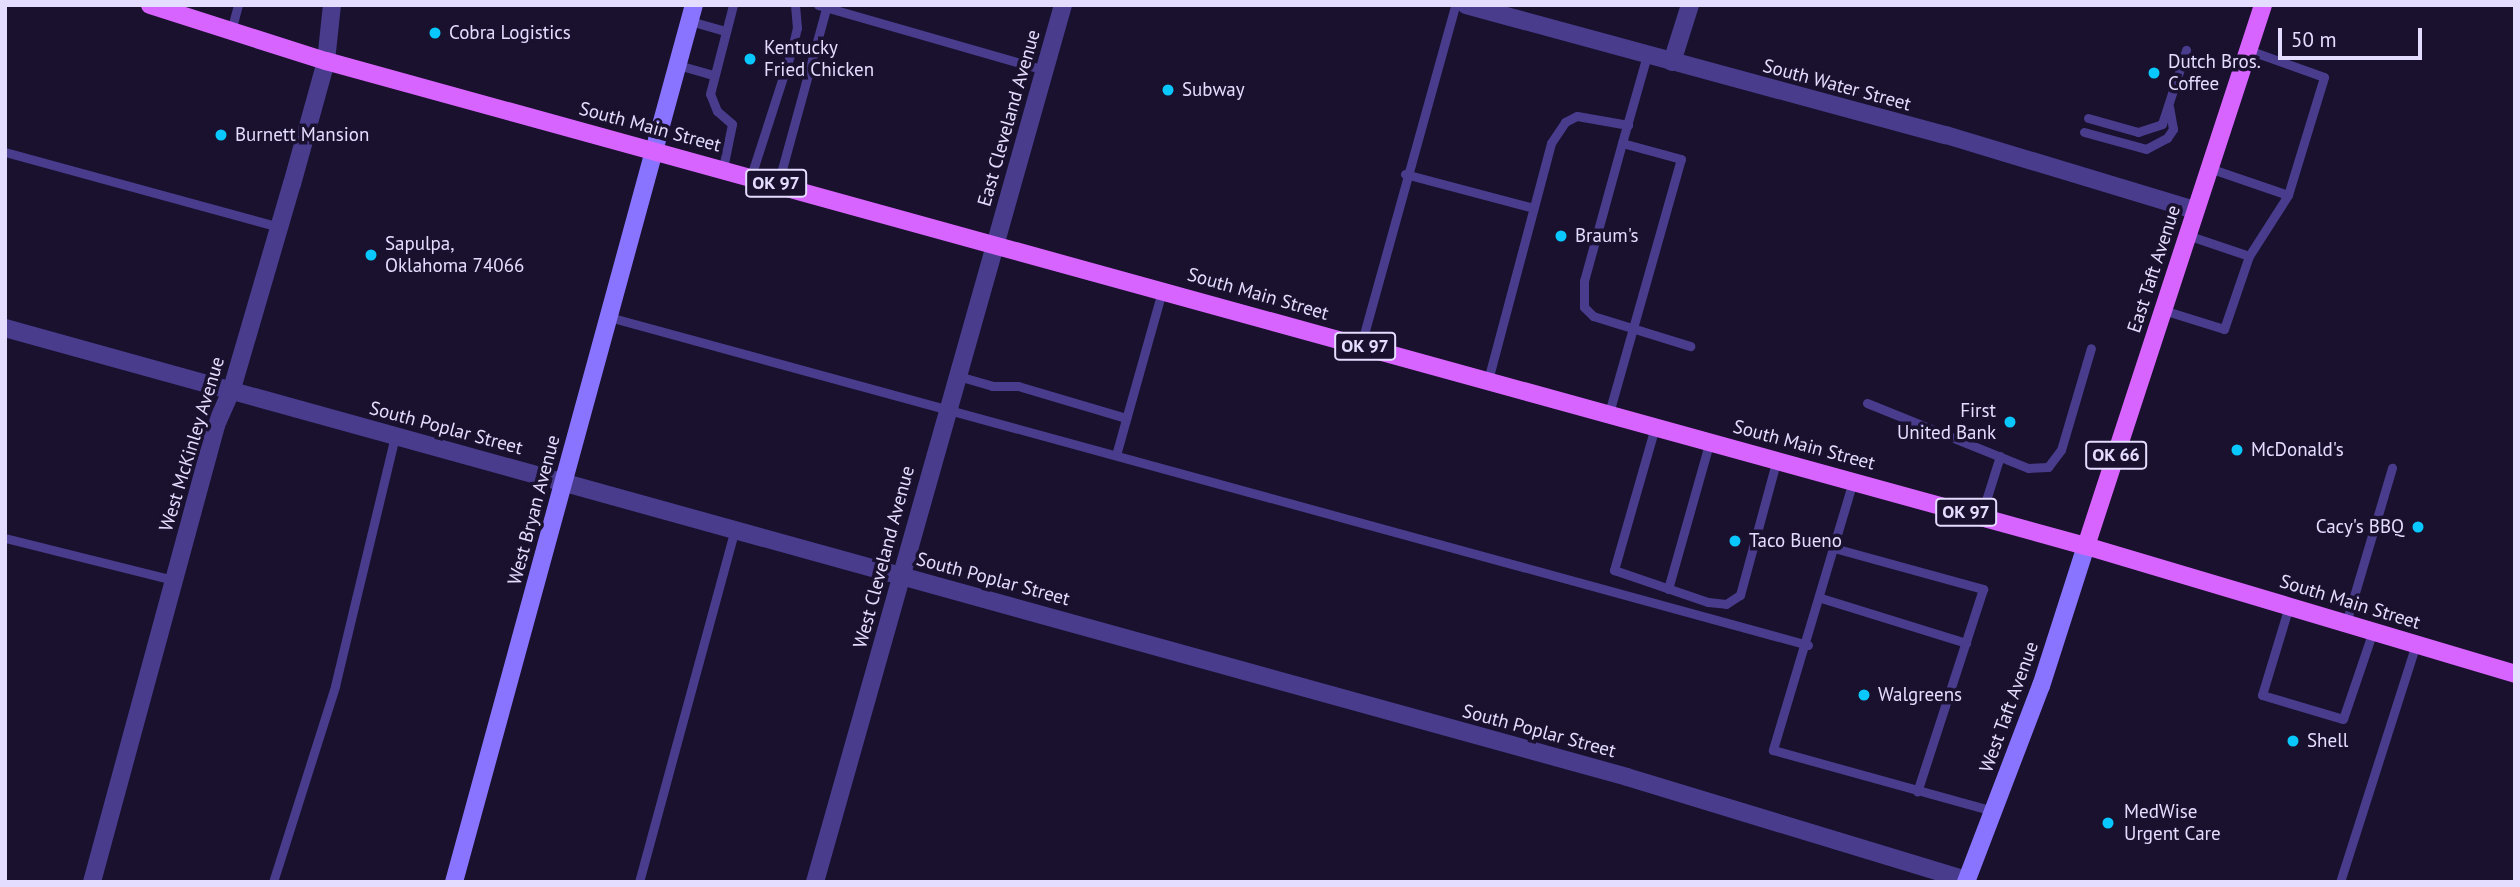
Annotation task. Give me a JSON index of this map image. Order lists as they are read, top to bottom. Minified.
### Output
{"streets":{"main road":["South Main Street","OK 97","East Taft Avenue","OK 66"],"street":["South Water Street","East Cleveland Avenue","South Poplar Street","West McKinley Avenue","West Bryan Avenue","West Cleveland Avenue","West Taft Avenue"]},"crossings":[["South Water Street","East Taft Avenue"],["East Cleveland Avenue","South Main Street"],["East Cleveland Avenue","West Cleveland Avenue"],["South Main Street","East Taft Avenue"],["South Main Street","West McKinley Avenue"],["South Main Street","West Bryan Avenue"],["South Main Street","West Cleveland Avenue"],["South Main Street","West Taft Avenue"],["East Taft Avenue","West Taft Avenue"],["South Poplar Street","West McKinley Avenue"],["South Poplar Street","West Bryan Avenue"],["South Poplar Street","West Cleveland Avenue"],["South Poplar Street","West Taft Avenue"]],"places":["Cobra Logistics","Kentucky Fried Chicken","Dutch Bros. Coffee","Subway","Burnett Mansion","Braum's","Sapulpa, Oklahoma 74066","First United Bank","McDonald's","Cacy's BBQ","Taco Bueno","Walgreens","Shell","MedWise Urgent Care"],"scale_bar":"50 m"}
